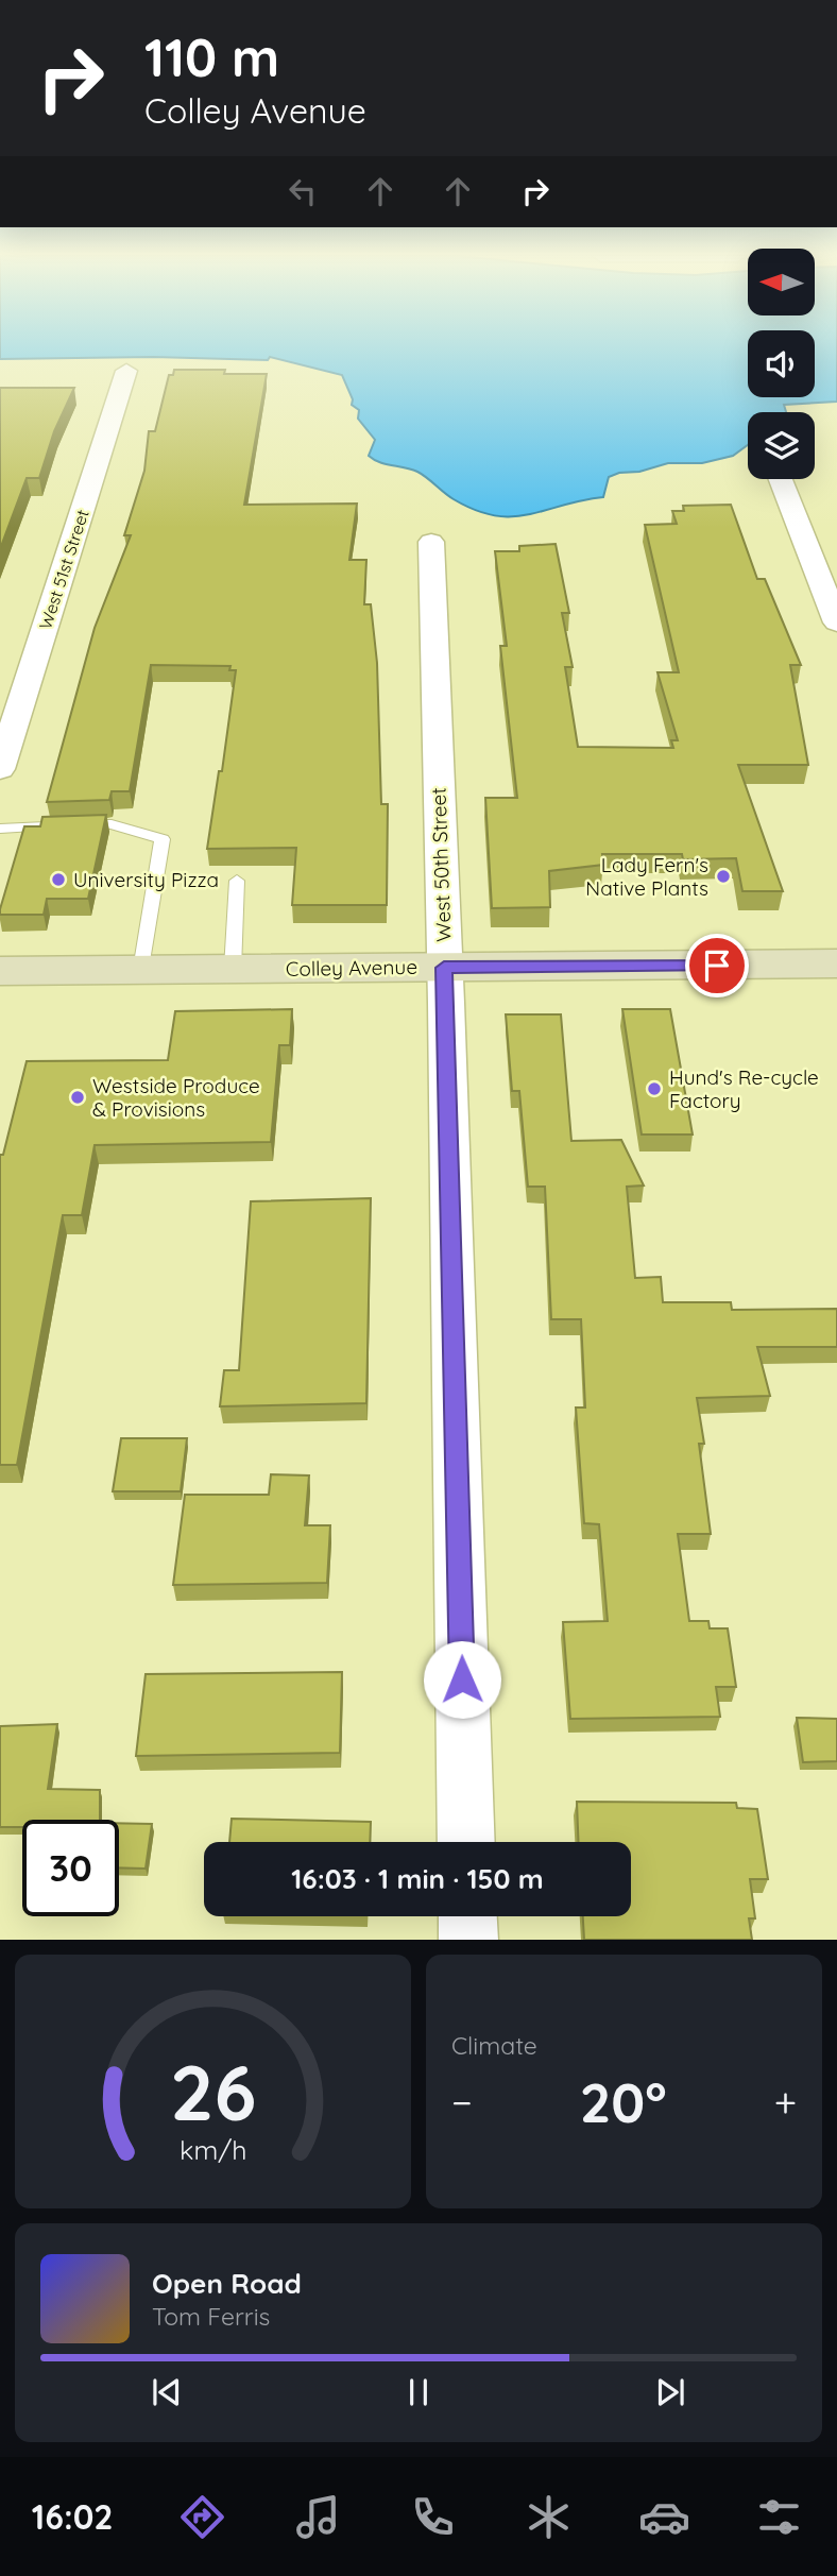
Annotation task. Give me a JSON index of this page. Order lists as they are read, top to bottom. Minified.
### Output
{"streets":{"main road":["Colley Avenue"],"street":["West 51st Street","West 50th Street"]},"crossings":[["West 50th Street","Colley Avenue"]],"places":["Lady Fern's Native Plants","University Pizza","Hund's Re-cycle Factory","Westside Produce & Provisions"],"north":"left","page":{"turn":["110 m","Colley Avenue"],"limit":"30","trip":"16:03 · 1 min · 150 m","tile":"Climate","heat":["−","20°","+"],"song":["Open Road","Tom Ferris"],"tabs":"16:02","gauge":["26","km/h"]}}
